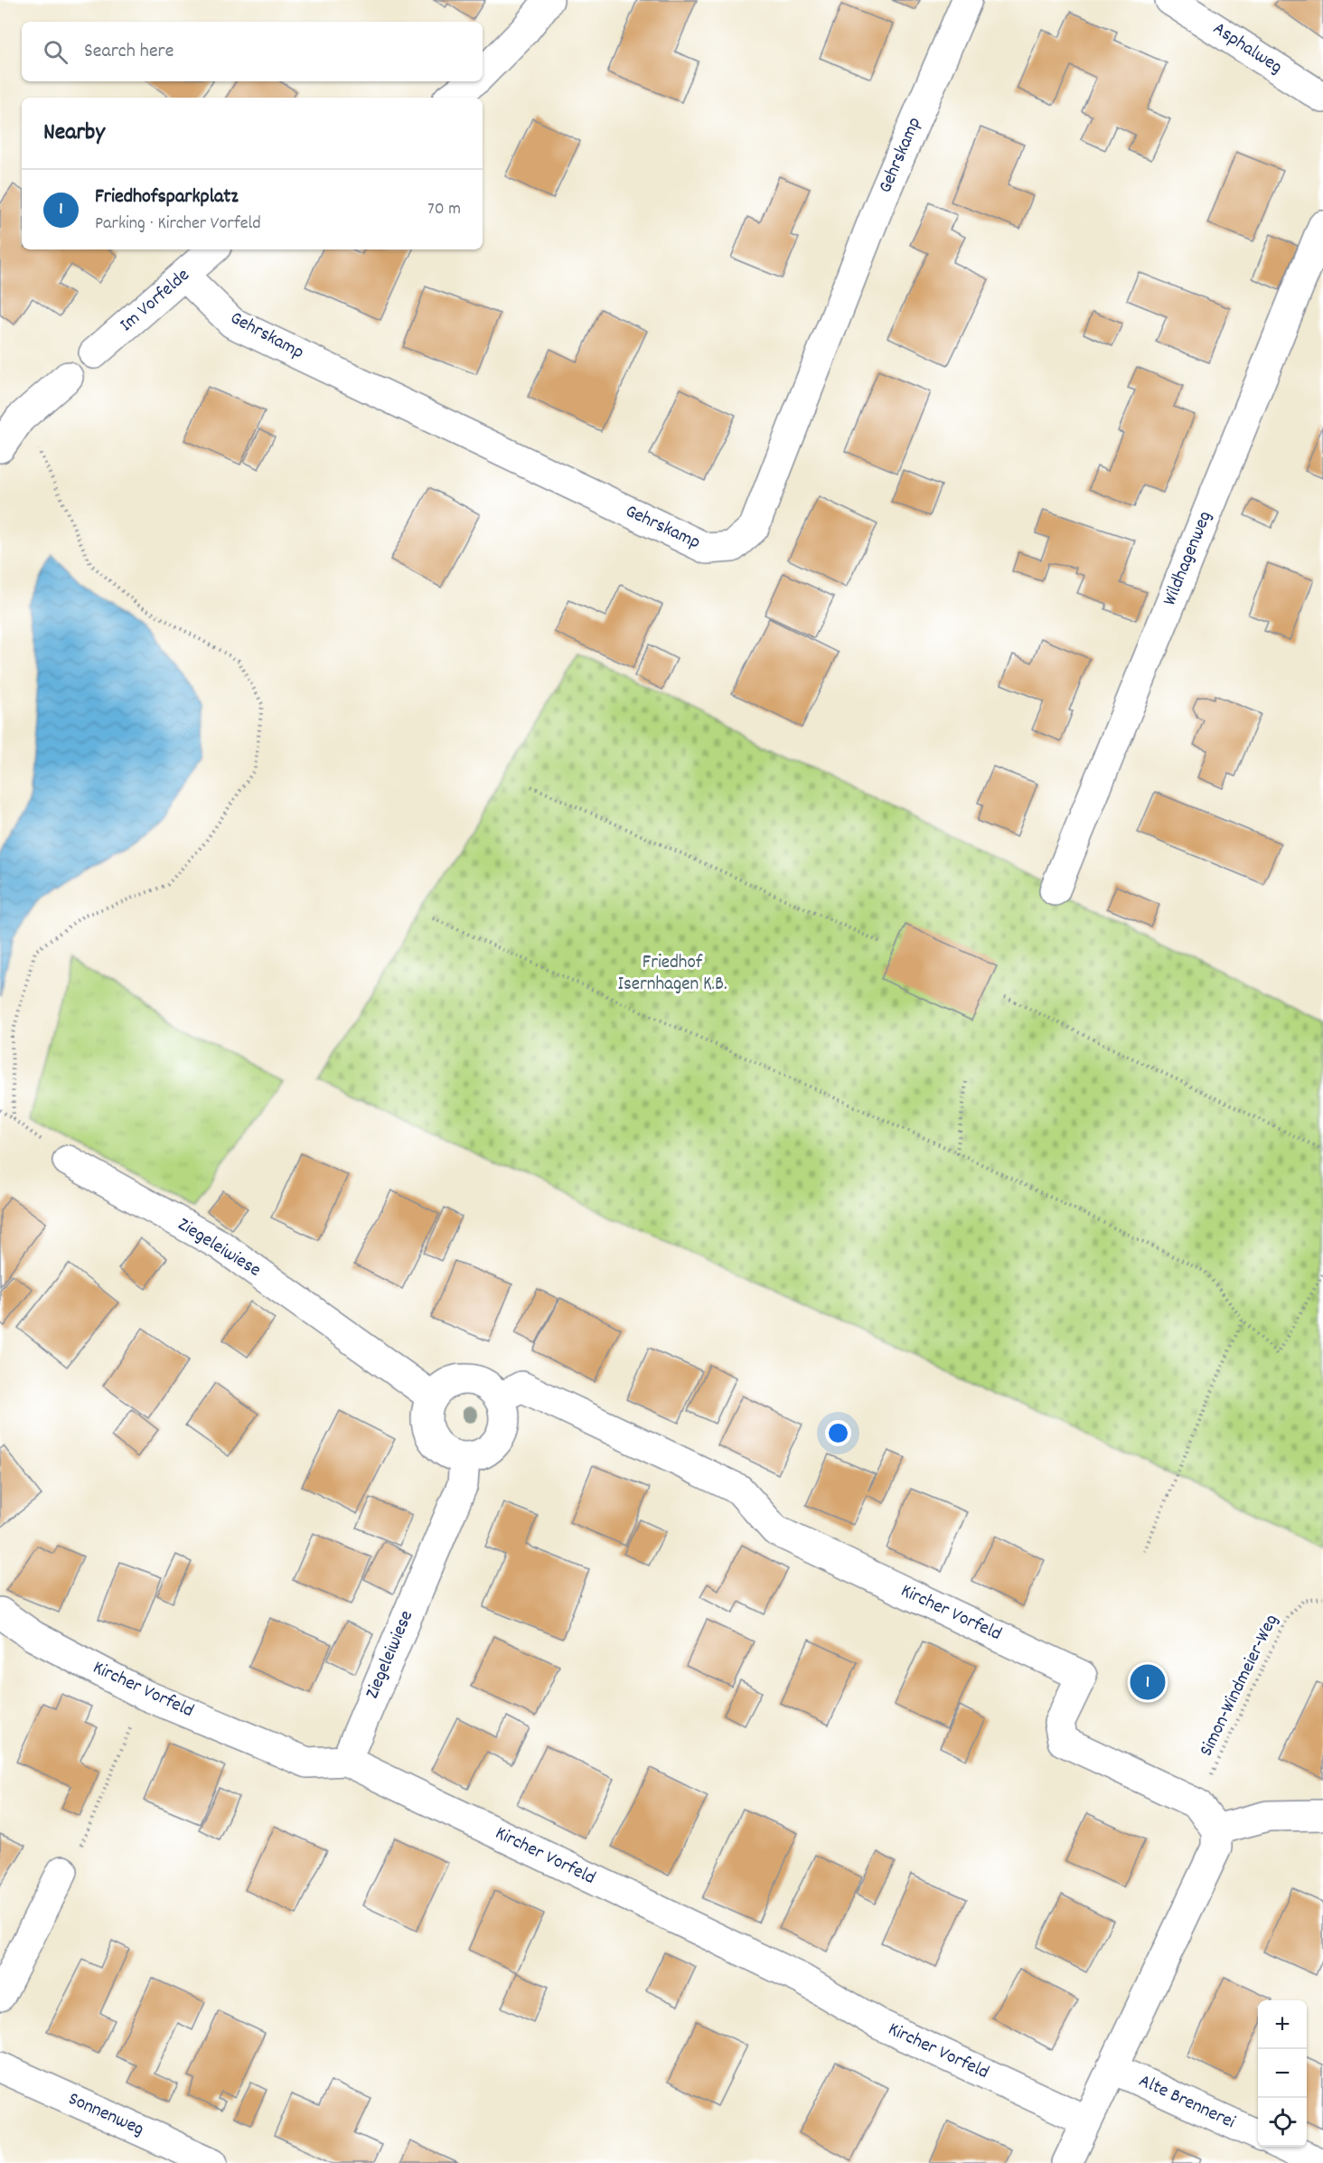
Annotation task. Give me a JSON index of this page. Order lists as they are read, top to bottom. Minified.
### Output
{"streets":{"street":["Asphalweg","Gehrskamp","Im Vorfelde","Wildhagenweg","Ziegeleiwiese","Kircher Vorfeld","Alte Brennerei","Sonnenweg"],"path":["Simon-Windmeier-Weg"]},"crossings":[["Gehrskamp","Im Vorfelde"],["Ziegeleiwiese","Kircher Vorfeld"],["Kircher Vorfeld","Simon-Windmeier-Weg"]],"parks":["Friedhof Isernhagen K.B."],"page":{"search":"Search here","heading":"Nearby","list":[{"mark":"1","name":"Friedhofsparkplatz","note":"Parking · Kircher Vorfeld","value":"70 m"}],"pins":"1","map_buttons":["+","−"]}}
